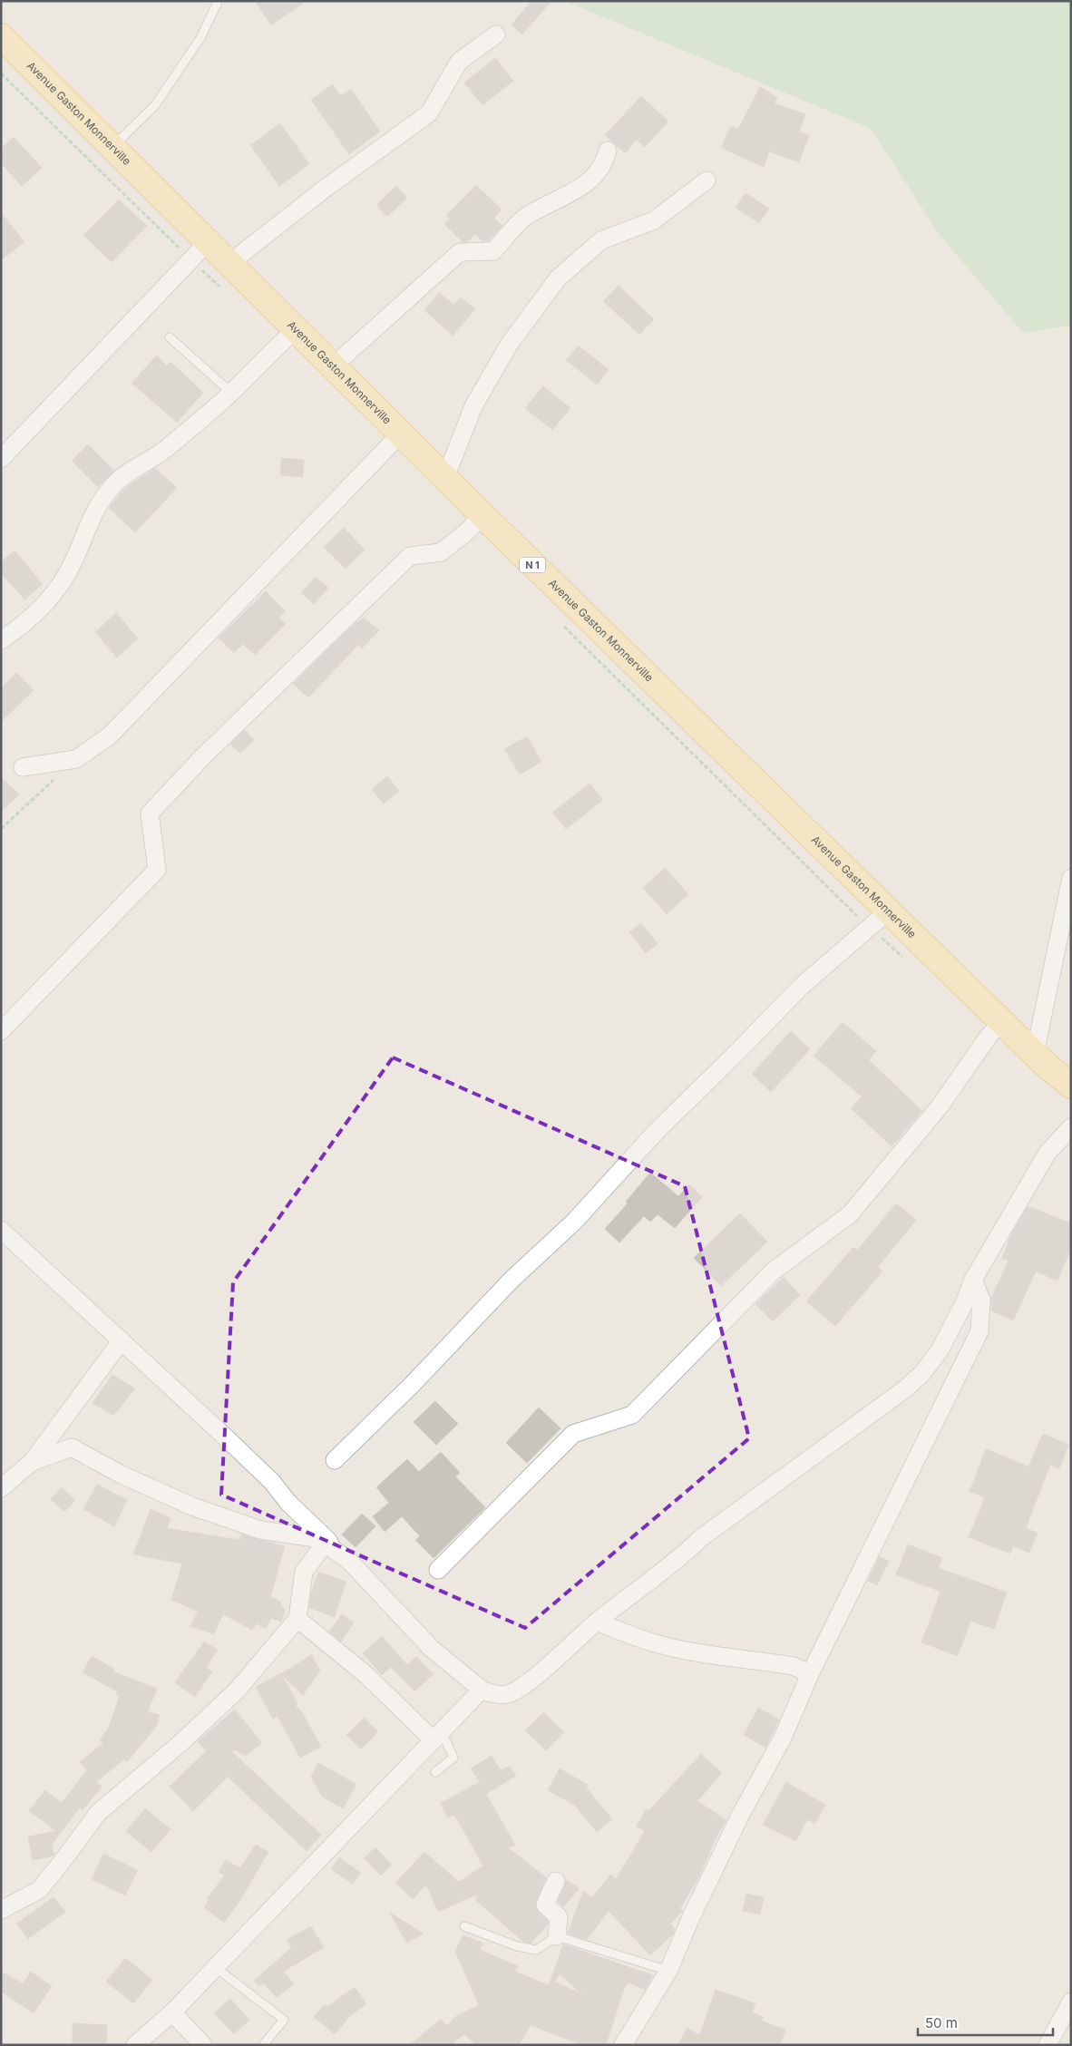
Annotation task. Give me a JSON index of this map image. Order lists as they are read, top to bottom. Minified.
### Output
{"streets":{"main road":["Avenue Gaston Monnerville","N 1"]},"scale_bar":"50 m"}
